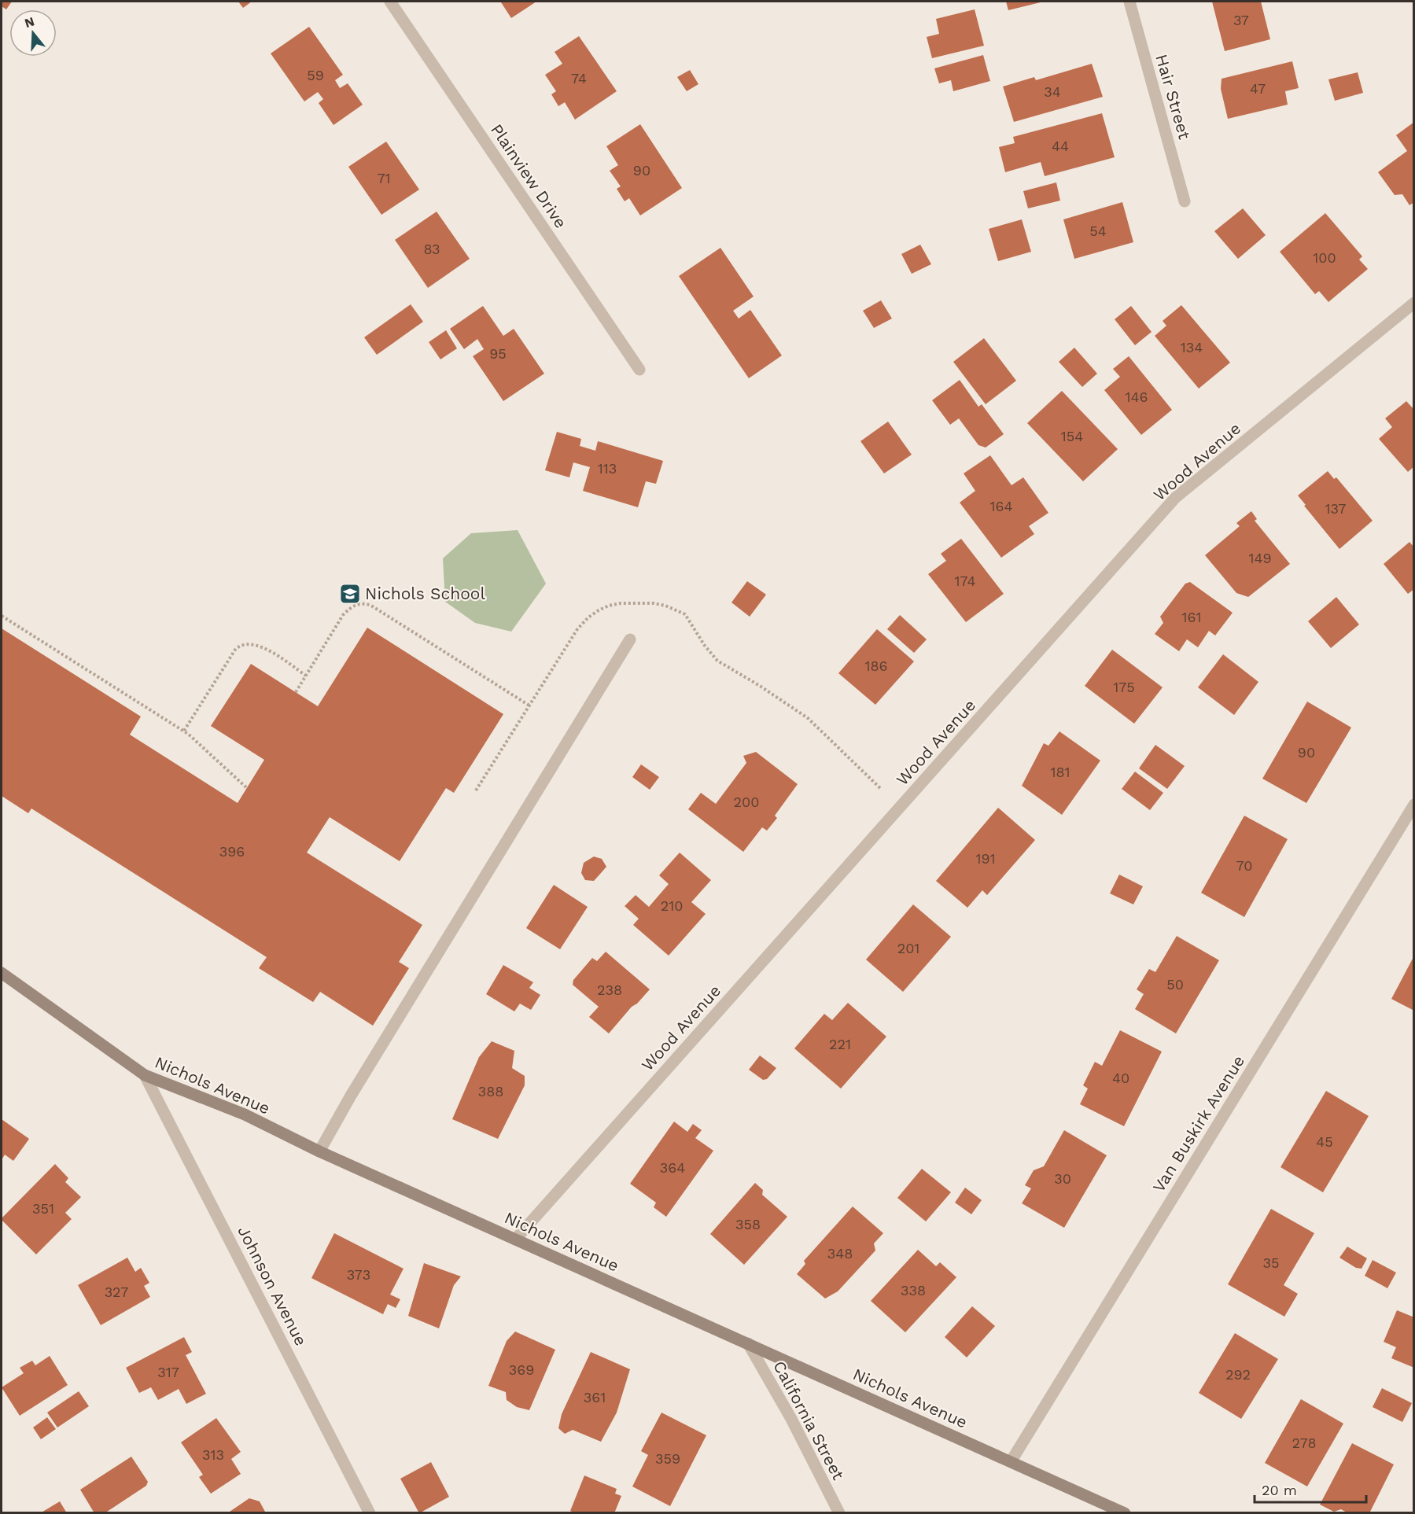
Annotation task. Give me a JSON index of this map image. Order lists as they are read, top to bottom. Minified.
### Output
{"streets":{"main road":["Nichols Avenue"],"street":["Hair Street","Plainview Drive","Wood Avenue","Van Buskirk Avenue","Johnson Avenue","California Street"]},"crossings":[["Wood Avenue","Nichols Avenue"],["Nichols Avenue","Van Buskirk Avenue"],["Nichols Avenue","Johnson Avenue"],["Nichols Avenue","California Street"]],"places":{"school or university":["Nichols School"]},"house_numbers":["37","59","74","47","34","44","90","71","54","83","100","134","95","146","154","113","164","137","149","174","161","186","175","90","181","200","396","191","70","210","201","50","238","221","40","388","45","364","30","351","358","348","35","373","338","327","369","317","292","361","278","313","359"],"scale_bar":"20 m","north":"top"}
